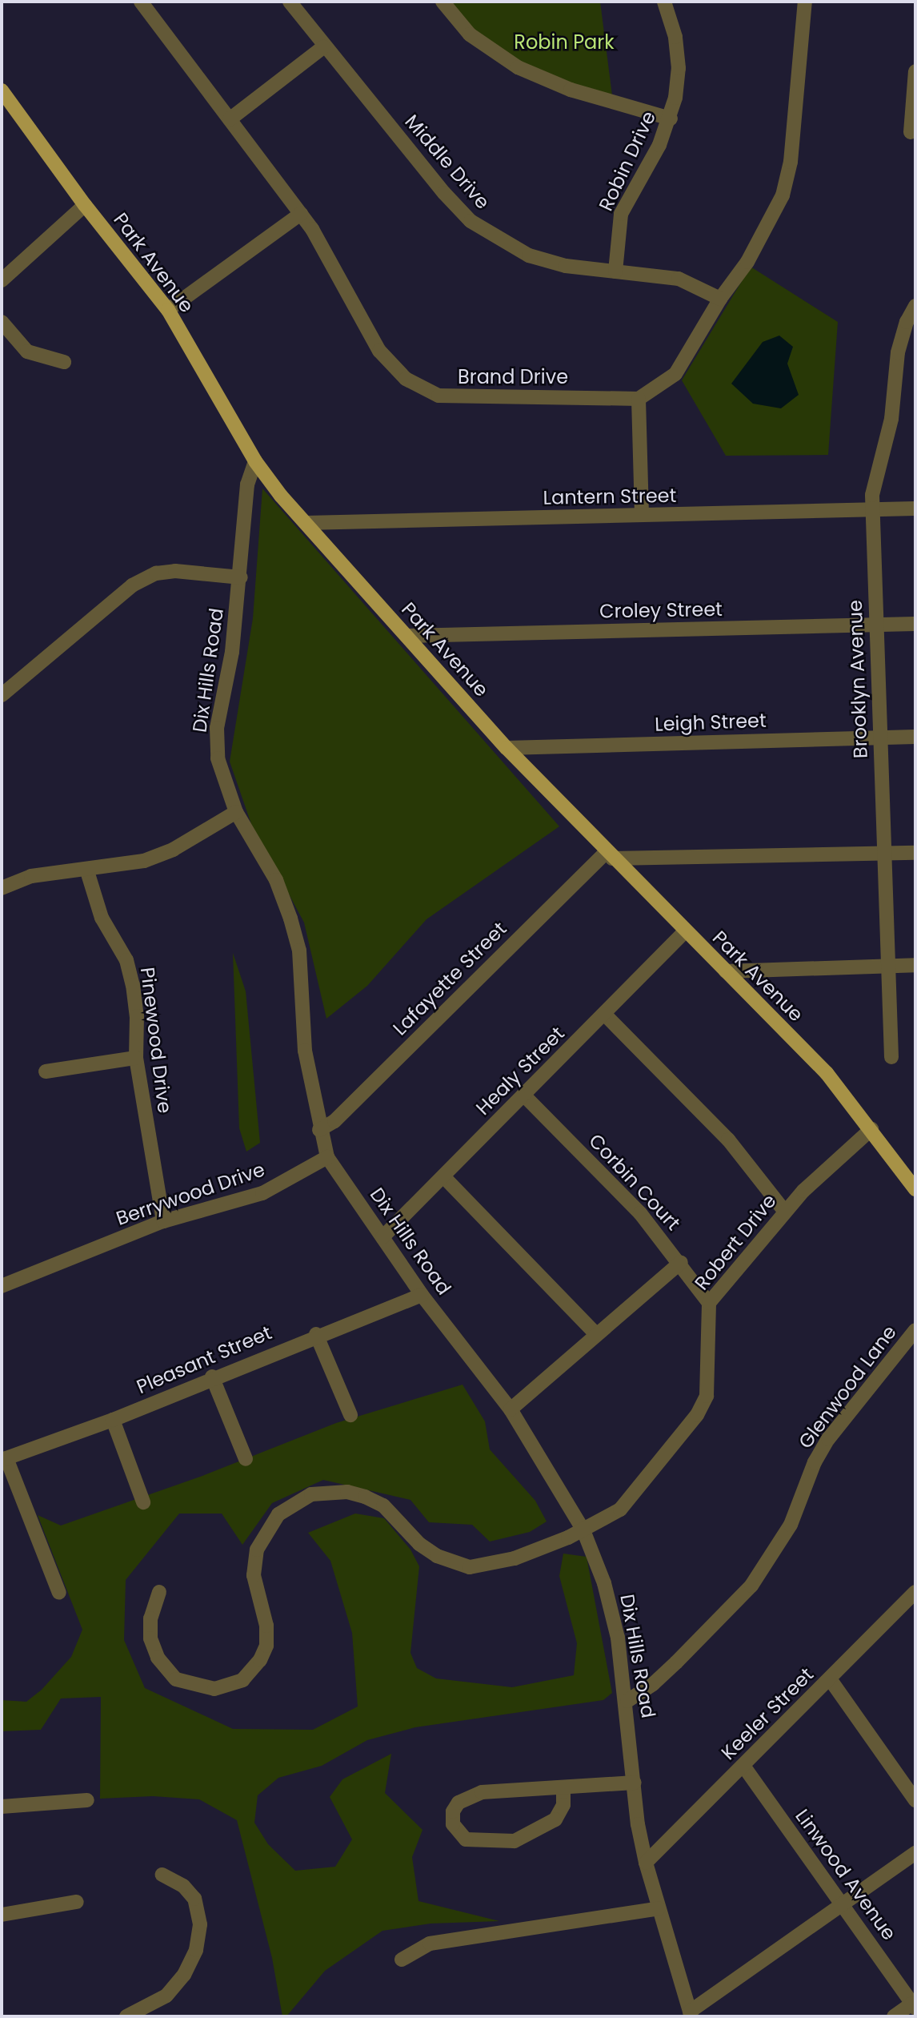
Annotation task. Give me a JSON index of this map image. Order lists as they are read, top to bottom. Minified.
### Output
{"streets":{"main road":["Park Avenue"],"street":["Robin Drive","Middle Drive","Brand Drive","Lantern Street","Croley Street","Dix Hills Road","Brooklyn Avenue","Leigh Street","Lafayette Street","Pinewood Drive","Healy Street","Corbin Court","Berrywood Drive","Robert Drive","Pleasant Street","Glenwood Lane","Keeler Street","Linwood Avenue"]},"crossings":[["Robin Drive","Middle Drive"],["Park Avenue","Lantern Street"],["Park Avenue","Croley Street"],["Park Avenue","Dix Hills Road"],["Park Avenue","Leigh Street"],["Park Avenue","Lafayette Street"],["Park Avenue","Healy Street"],["Park Avenue","Robert Drive"],["Lantern Street","Brooklyn Avenue"],["Croley Street","Brooklyn Avenue"],["Dix Hills Road","Lafayette Street"],["Dix Hills Road","Healy Street"],["Dix Hills Road","Berrywood Drive"],["Dix Hills Road","Robert Drive"],["Dix Hills Road","Pleasant Street"],["Dix Hills Road","Glenwood Lane"],["Dix Hills Road","Keeler Street"],["Brooklyn Avenue","Leigh Street"],["Pinewood Drive","Berrywood Drive"],["Healy Street","Corbin Court"],["Corbin Court","Robert Drive"],["Keeler Street","Linwood Avenue"]],"parks":["Robin Park"]}
